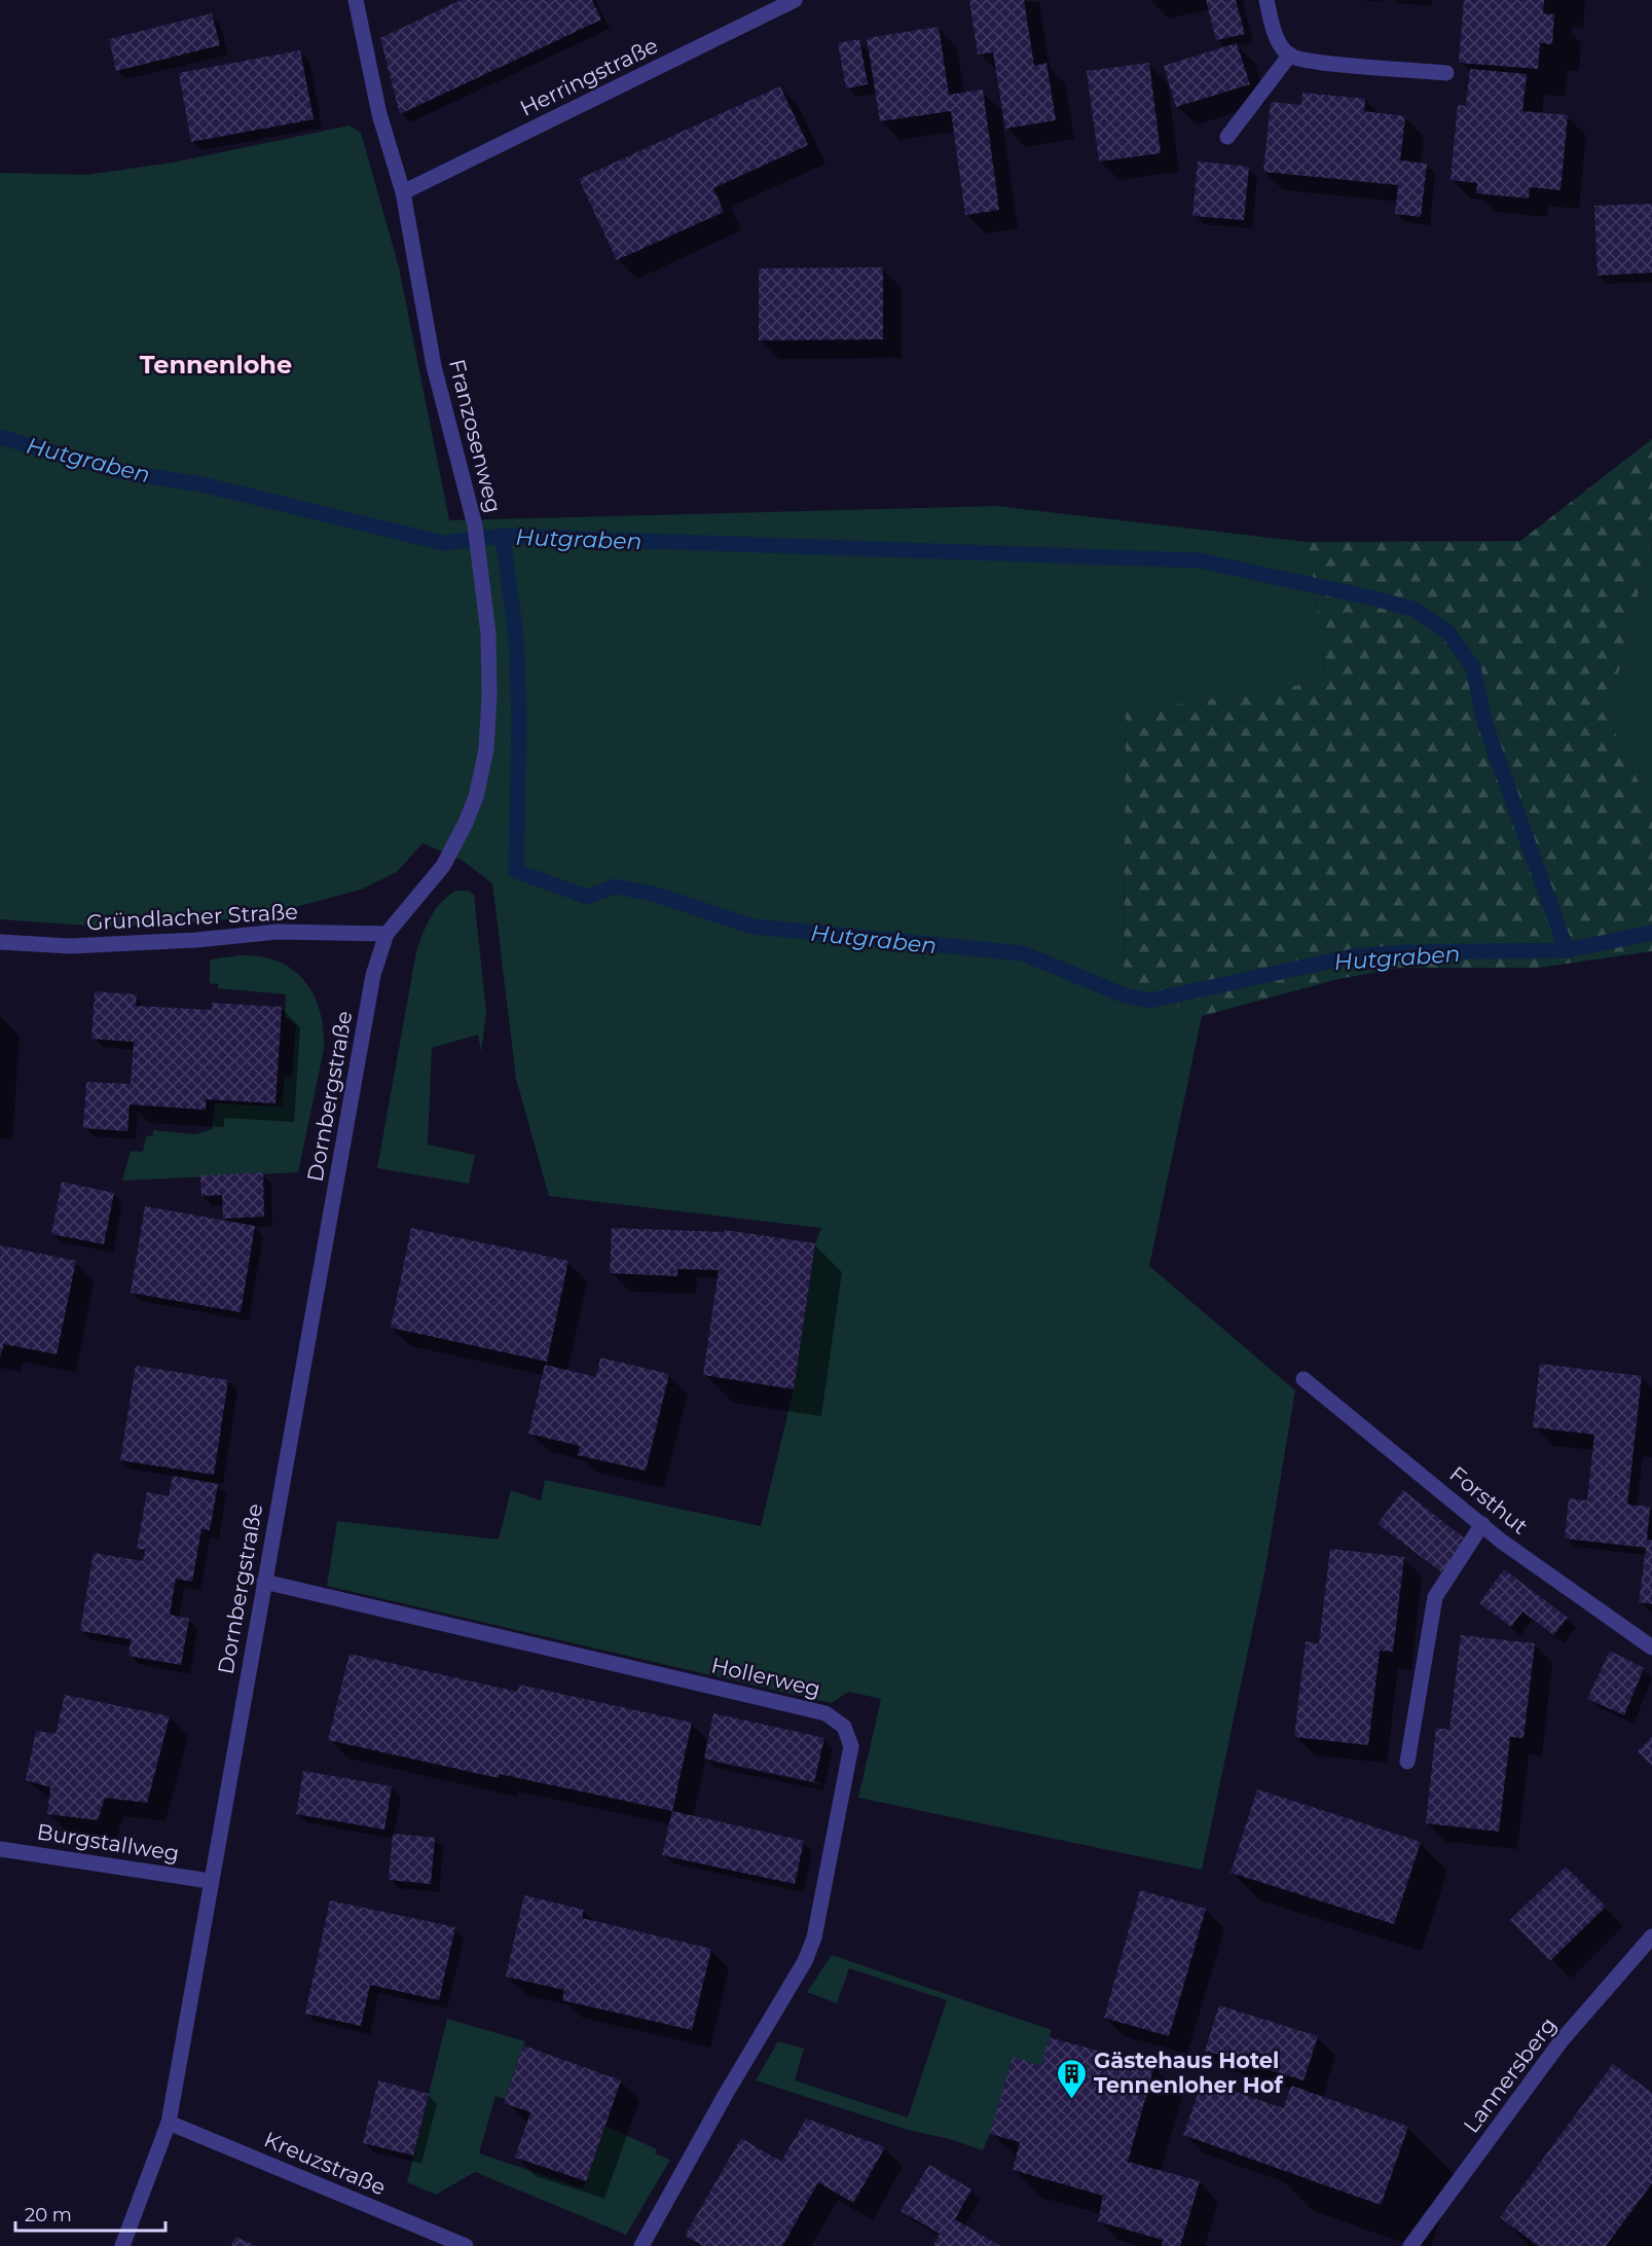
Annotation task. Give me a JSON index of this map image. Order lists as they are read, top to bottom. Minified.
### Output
{"streets":{"street":["Herringstraße","Franzosenweg","Gründlacher Straße","Dornbergstraße","Forsthut","Hollerweg","Burgstallweg","Lannersberg","Kreuzstraße"]},"crossings":[["Herringstraße","Franzosenweg"],["Franzosenweg","Gründlacher Straße"],["Franzosenweg","Dornbergstraße"],["Gründlacher Straße","Dornbergstraße"],["Dornbergstraße","Hollerweg"],["Dornbergstraße","Burgstallweg"],["Dornbergstraße","Kreuzstraße"]],"districts":["Tennenlohe"],"water":["Hutgraben"],"places":{"building":["Gästehaus Hotel Tennenloher Hof"]},"scale_bar":"20 m"}
